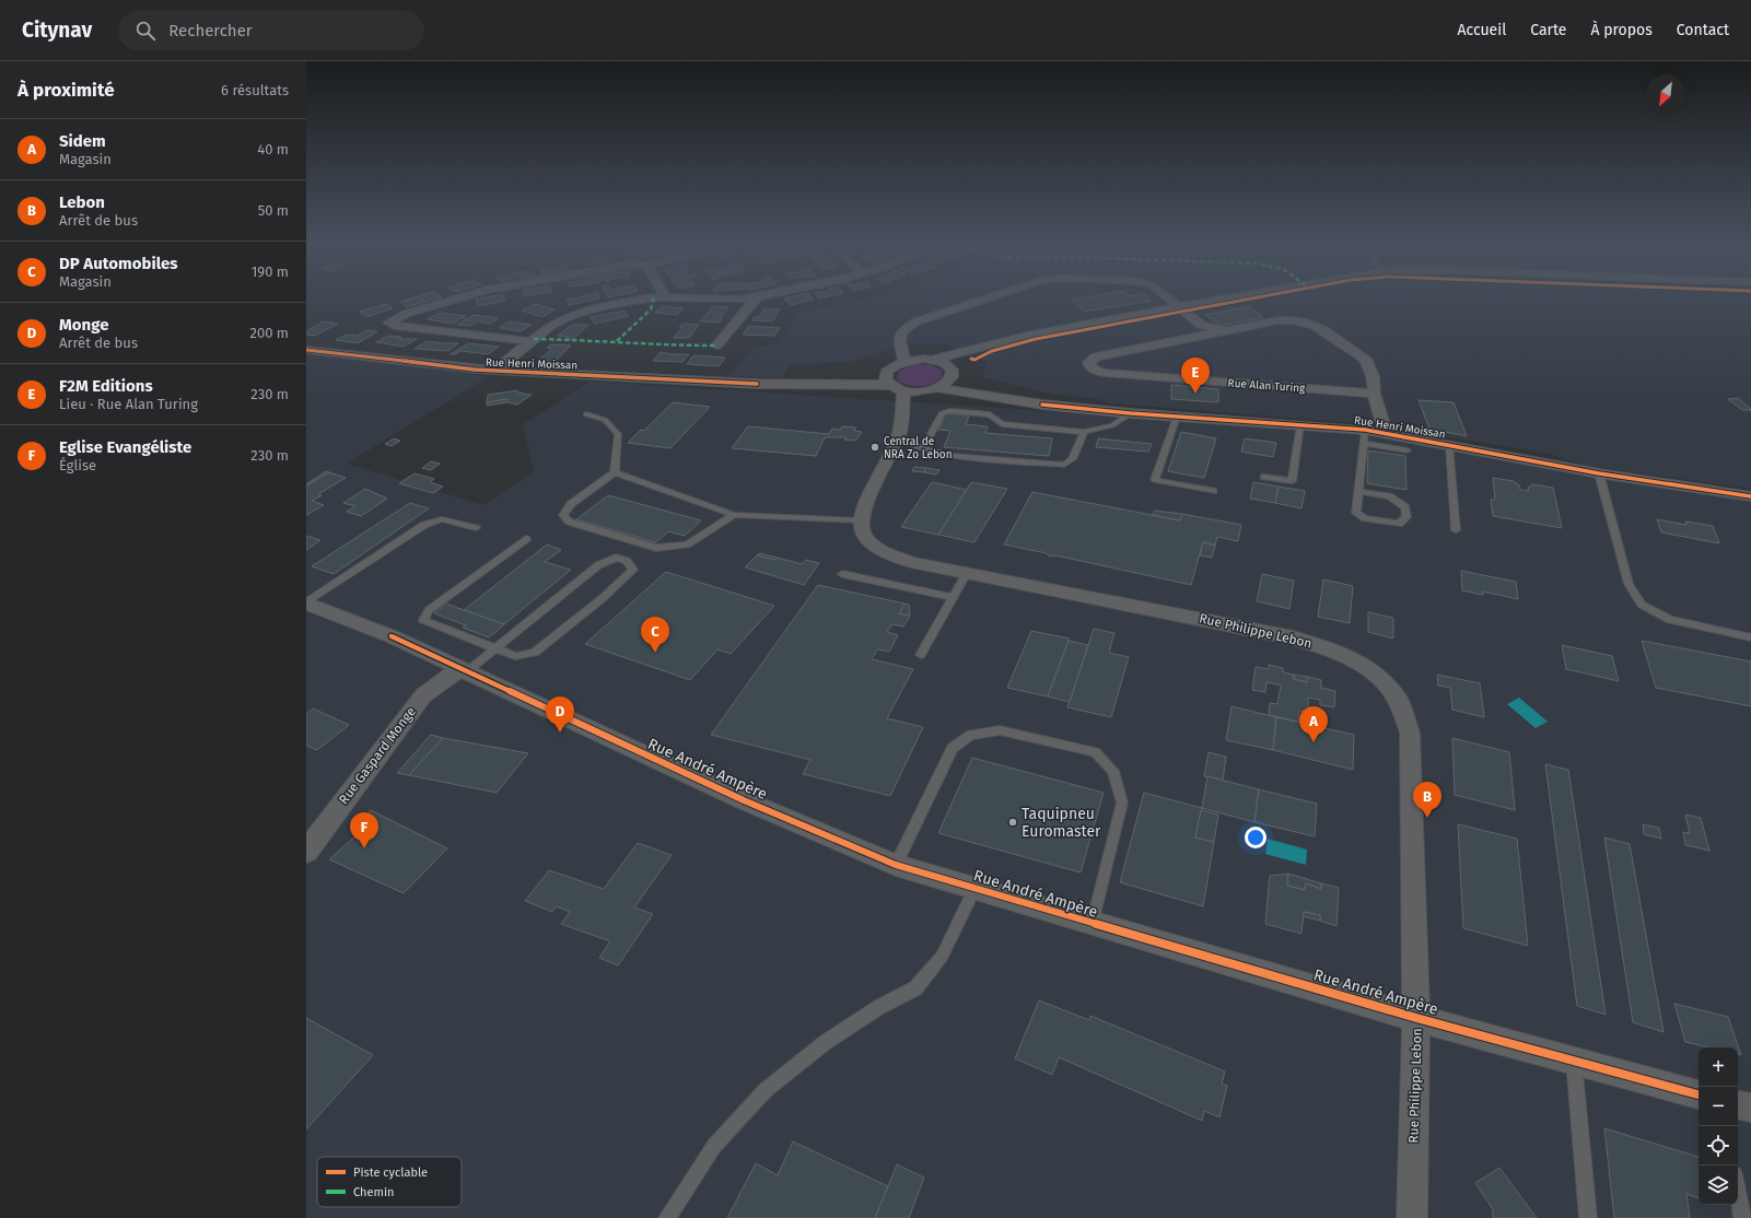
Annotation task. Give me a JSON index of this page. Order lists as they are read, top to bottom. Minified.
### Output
{"streets":{"street":["Rue Henri Moissan","Rue Alan Turing","Rue Philippe Lebon","Rue Gaspard Monge","Rue André Ampère"]},"crossings":[["Rue Henri Moissan","Rue Alan Turing"],["Rue Philippe Lebon","Rue André Ampère"],["Rue Gaspard Monge","Rue André Ampère"]],"places":["Central de NRA Zo Lebon","Taquipneu Euromaster"],"legend":["Piste cyclable","Chemin"],"north":"bottom left","page":{"header":"Citynav","search":"Rechercher","nav":["Accueil","Carte","À propos","Contact"],"heading":["À proximité","6 résultats"],"list":[{"mark":"A","name":"Sidem","note":"Magasin","value":"40 m"},{"mark":"B","name":"Lebon","note":"Arrêt de bus","value":"50 m"},{"mark":"C","name":"DP Automobiles","note":"Magasin","value":"190 m"},{"mark":"D","name":"Monge","note":"Arrêt de bus","value":"200 m"},{"mark":"E","name":"F2M Editions","note":"Lieu · Rue Alan Turing","value":"230 m"},{"mark":"F","name":"Eglise Evangéliste","note":"Église","value":"230 m"}],"pins":["E","C","D","A","B","F"],"map_buttons":["+","−"]}}
